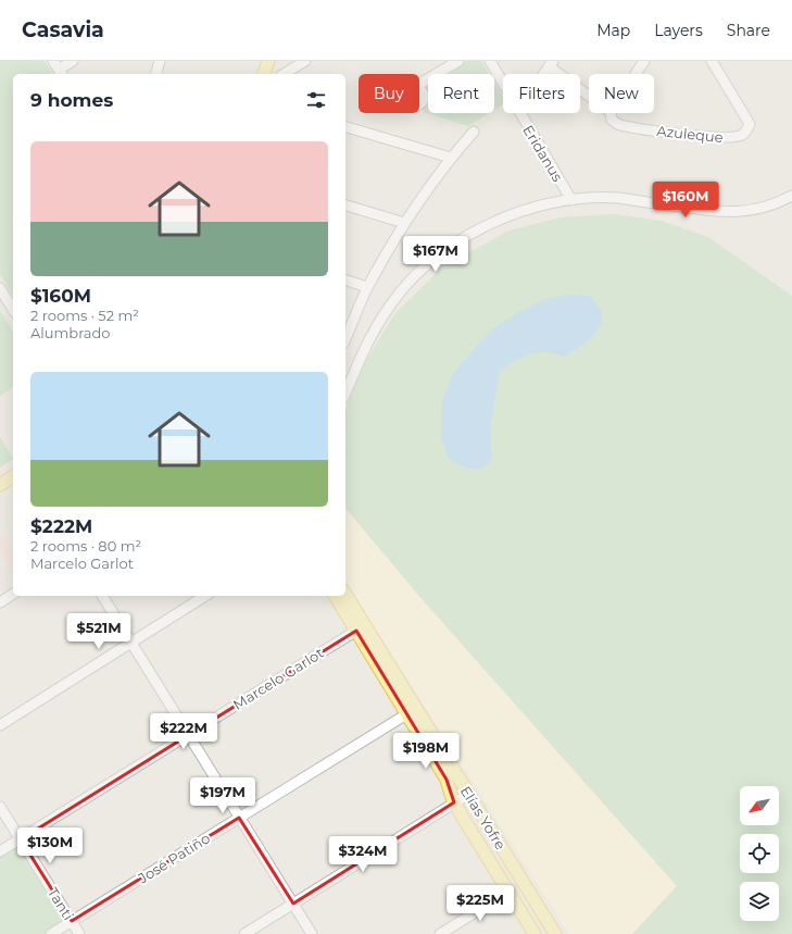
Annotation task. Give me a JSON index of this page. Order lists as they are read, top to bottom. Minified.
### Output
{"streets":{"main road":["Elías Yofre"],"street":["Azuleque","Eridanus","Marcelo Garlot","José Patiño","Tanti"]},"crossings":[["Marcelo Garlot","Elías Yofre"],["Marcelo Garlot","Tanti"],["Elías Yofre","José Patiño"],["José Patiño","Tanti"]],"north":"bottom left","page":{"header":"Casavia","nav":["Map","Layers","Share"],"chip":["Buy","Rent","Filters","New"],"heading":"9 homes","list":[{"name":"$160M","note":"2 rooms · 52 m² · Alumbrado"},{"name":"$222M","note":"2 rooms · 80 m² · Marcelo Garlot"}],"price":["$160M","$167M","$521M","$222M","$198M","$197M","$130M","$324M","$225M"]}}
